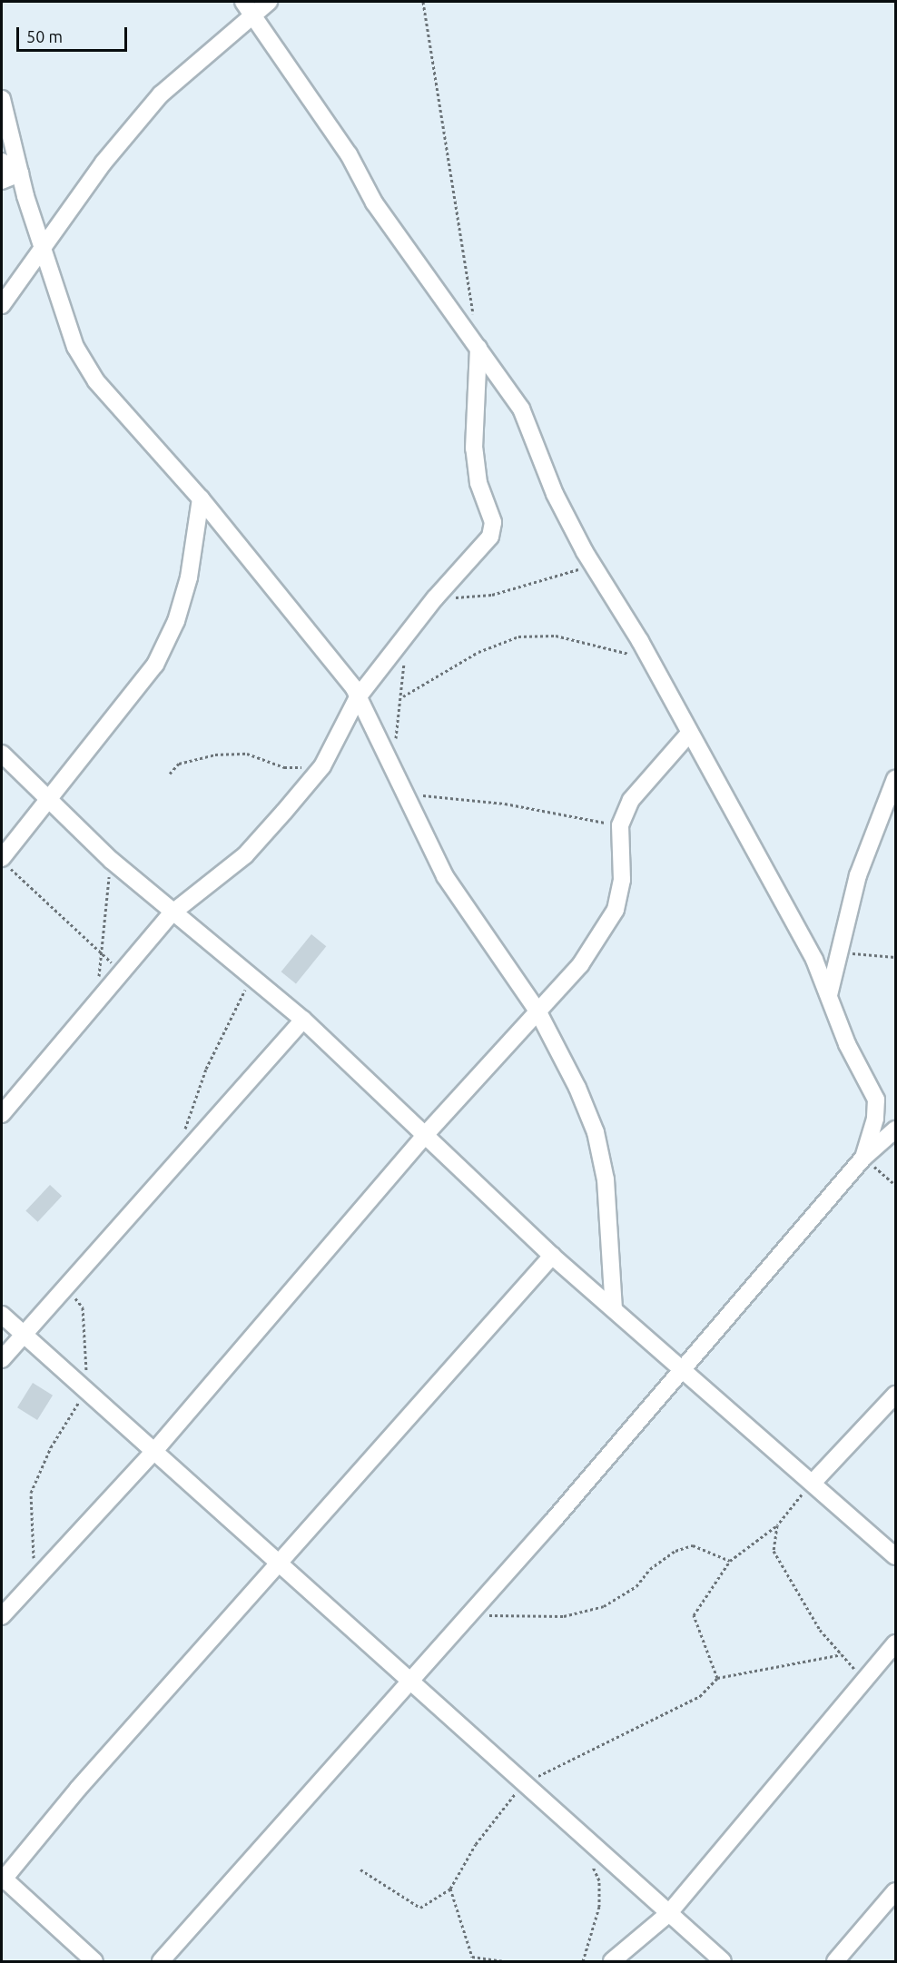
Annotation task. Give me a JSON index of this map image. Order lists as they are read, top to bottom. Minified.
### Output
{"scale_bar":"50 m"}
